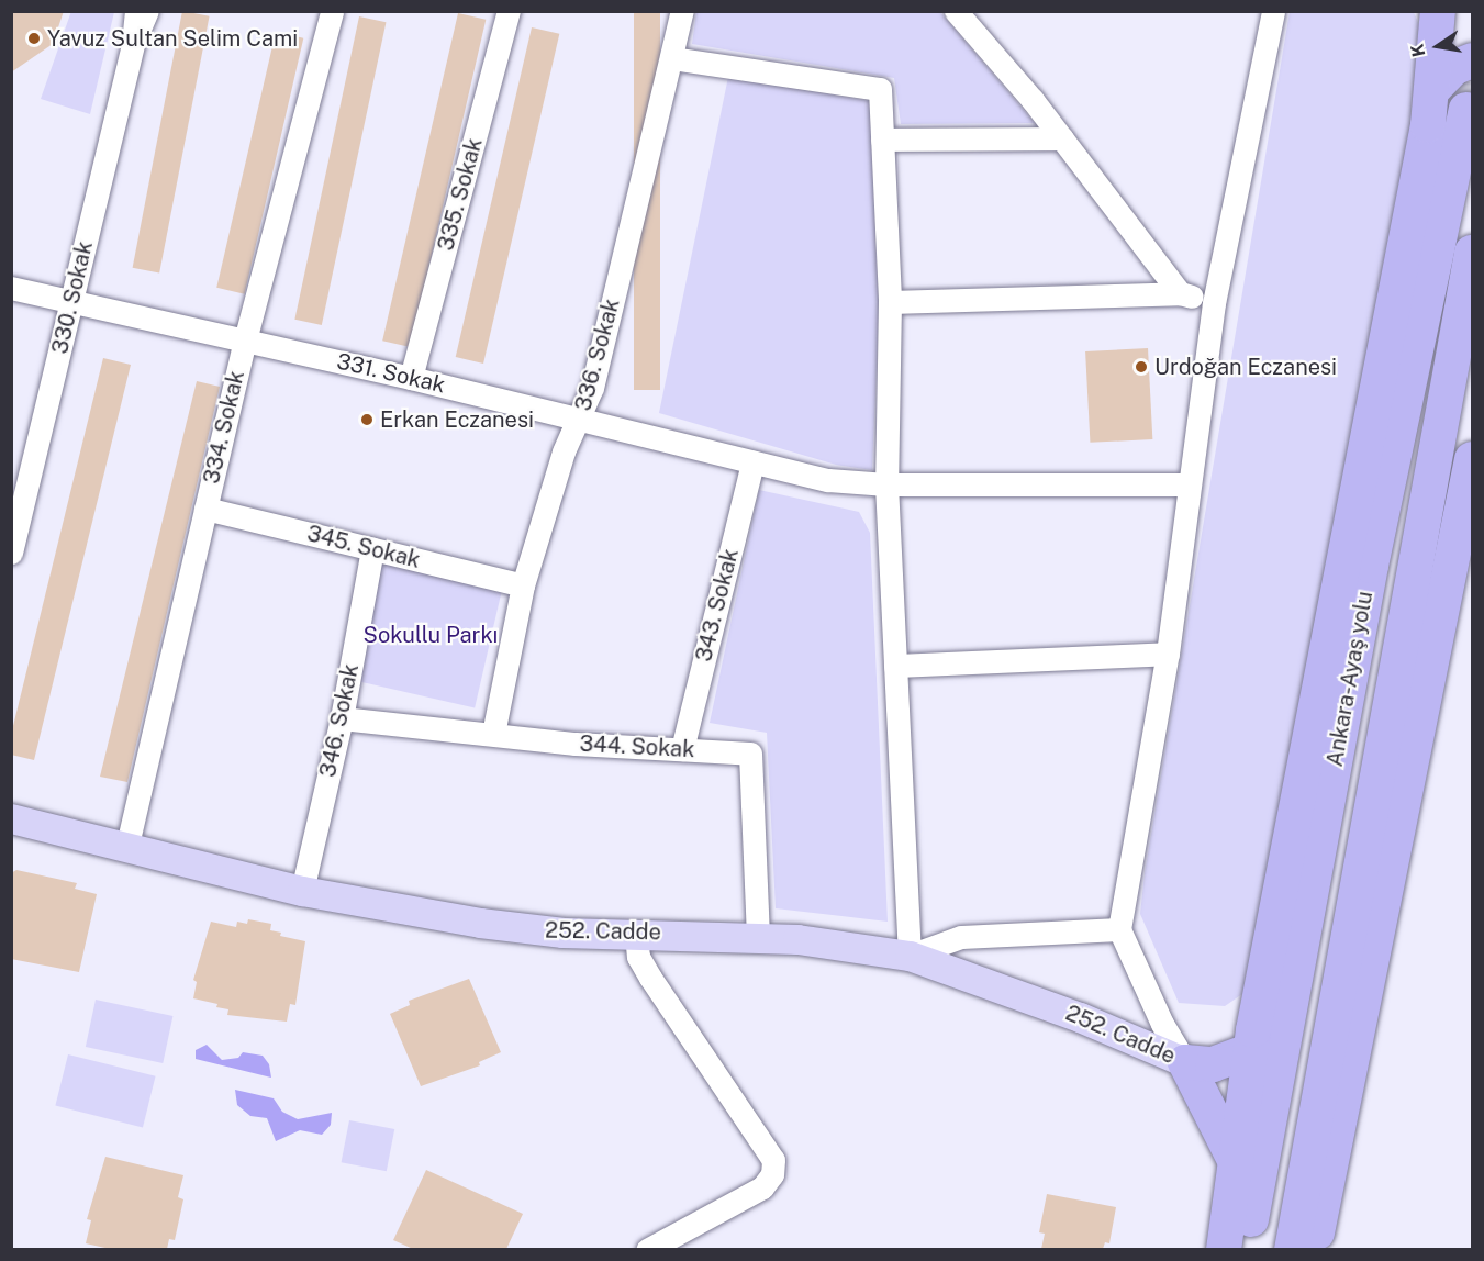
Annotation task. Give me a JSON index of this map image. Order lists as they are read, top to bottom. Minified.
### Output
{"streets":{"highway":["Ankara-Ayaş yolu"],"main road":["252. Cadde"],"street":["335. Sokak","330. Sokak","336. Sokak","331. Sokak","334. Sokak","345. Sokak","343. Sokak","346. Sokak","344. Sokak"]},"crossings":[["335. Sokak","331. Sokak"],["330. Sokak","331. Sokak"],["336. Sokak","331. Sokak"],["336. Sokak","345. Sokak"],["336. Sokak","344. Sokak"],["331. Sokak","334. Sokak"],["331. Sokak","343. Sokak"],["334. Sokak","345. Sokak"],["334. Sokak","252. Cadde"],["345. Sokak","346. Sokak"],["343. Sokak","344. Sokak"],["346. Sokak","344. Sokak"],["346. Sokak","252. Cadde"],["344. Sokak","252. Cadde"]],"parks":["Sokullu Parkı"],"places":["Yavuz Sultan Selim Cami","Urdoğan Eczanesi","Erkan Eczanesi"],"north":"left"}
